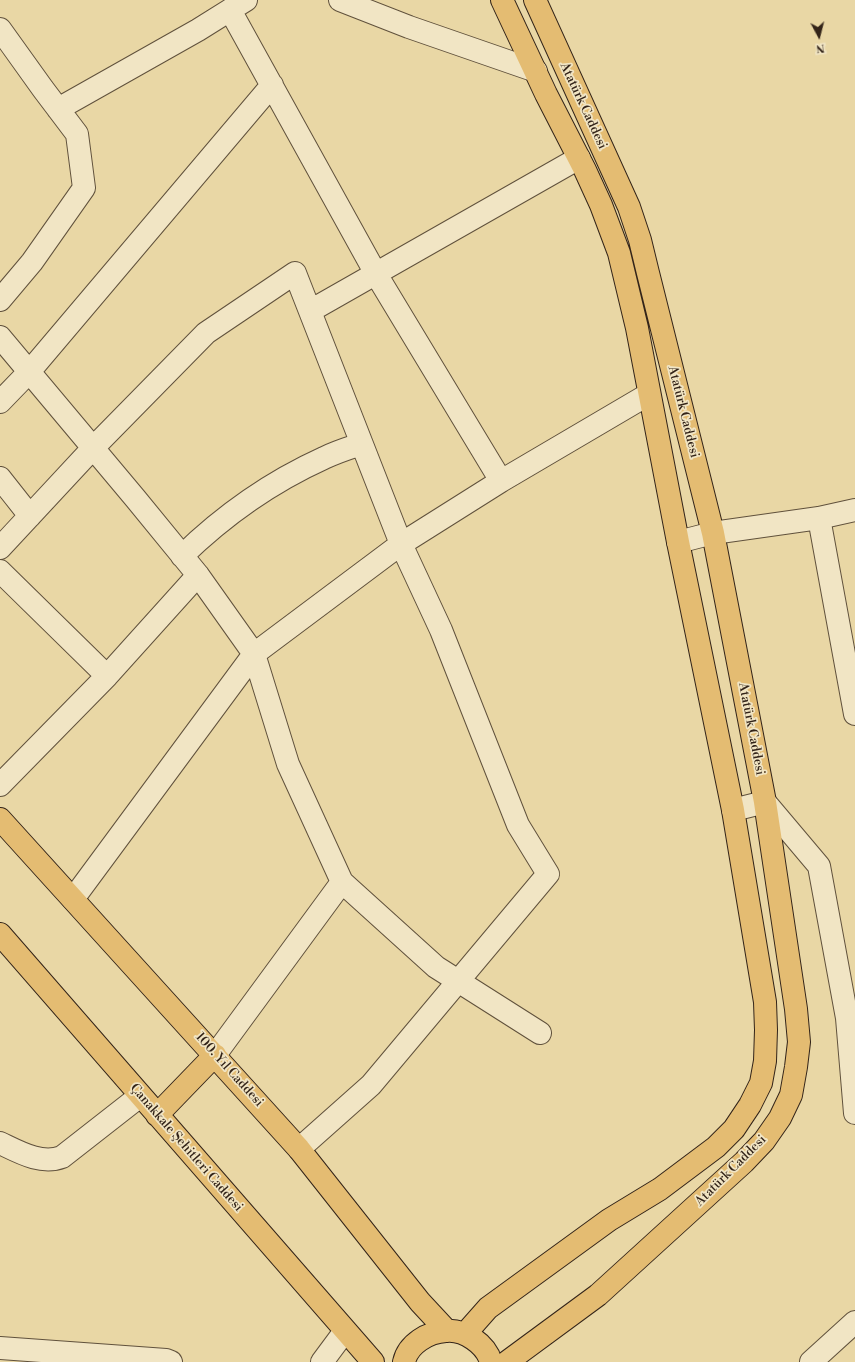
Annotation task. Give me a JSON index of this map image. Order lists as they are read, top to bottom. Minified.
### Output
{"streets":{"main road":["Atatürk Caddesi","100. Yıl Caddesi","Çanakkale Şehitleri Caddesi"]},"crossings":[["Atatürk Caddesi","100. Yıl Caddesi"]],"north":"bottom"}
